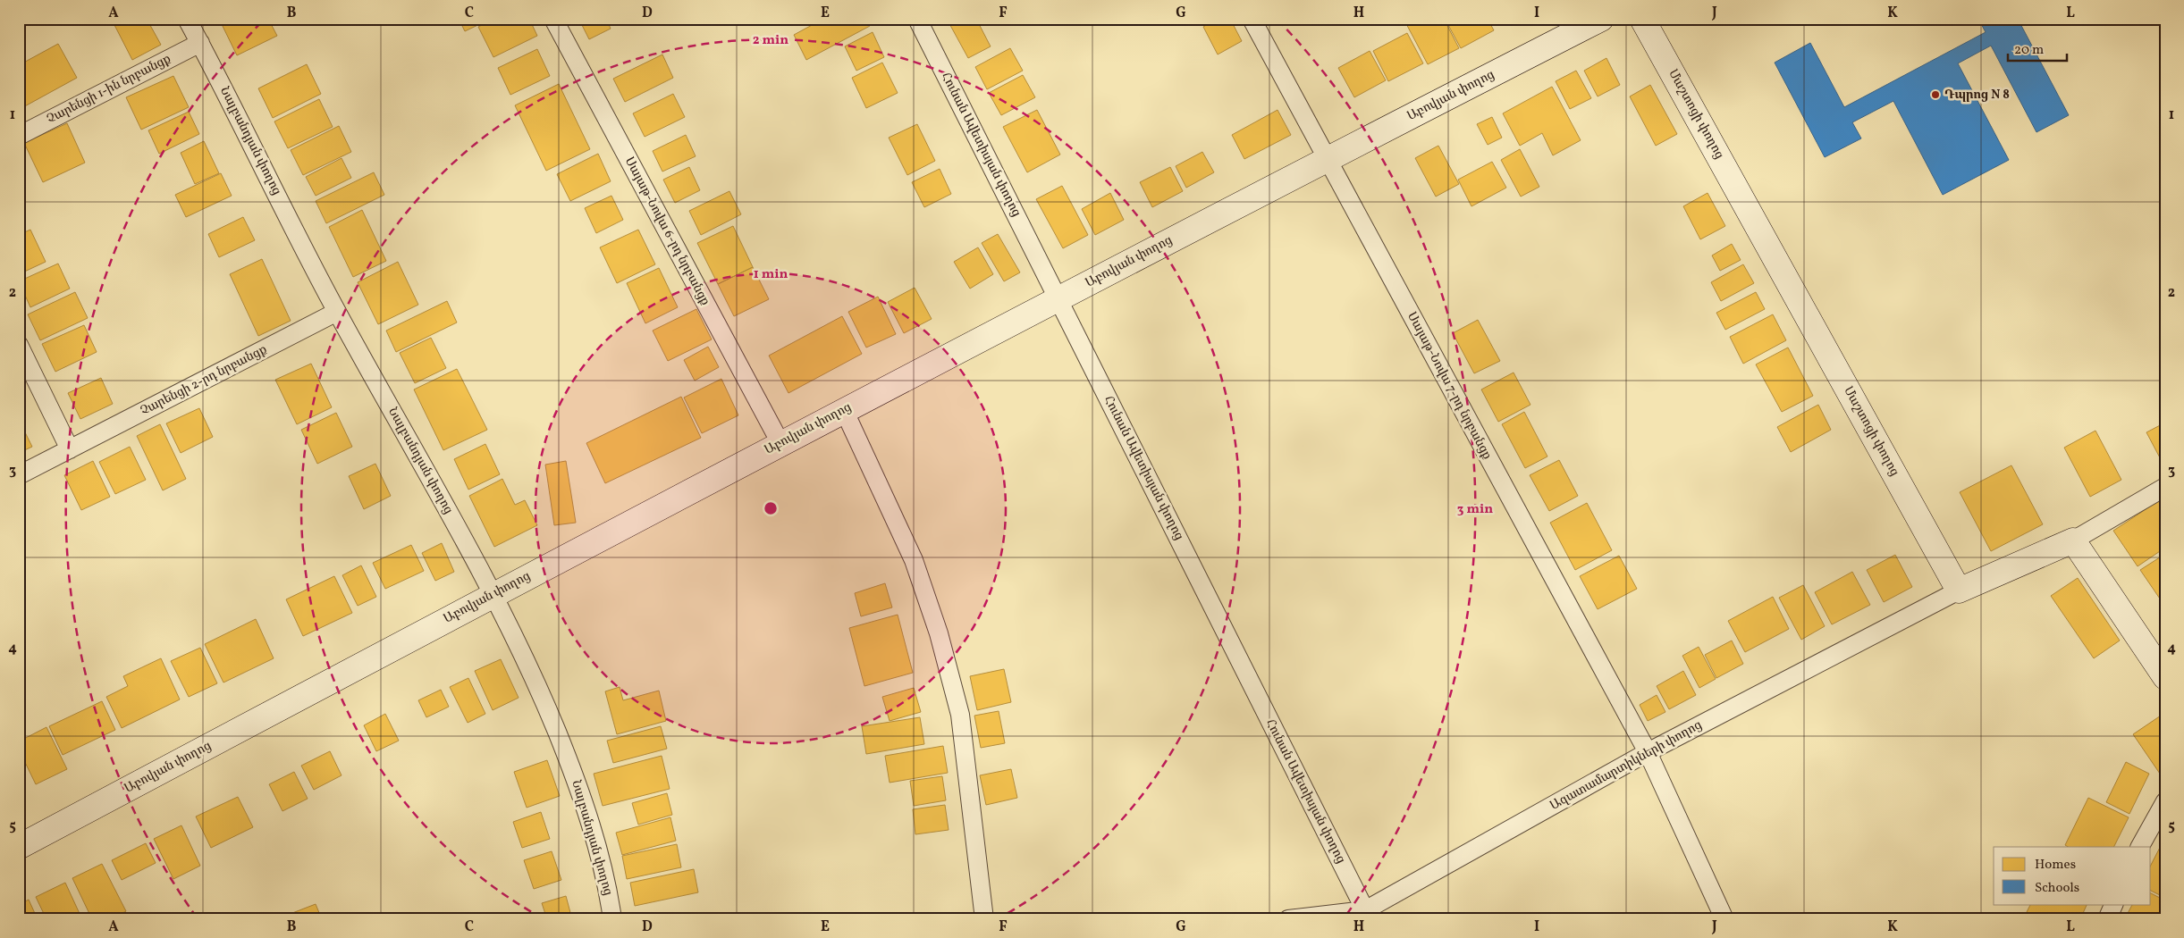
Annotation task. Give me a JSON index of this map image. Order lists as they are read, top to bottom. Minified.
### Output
{"streets":{"main road":["Աբովյան փողոց","Մաշտոցի փողոց"],"street":["Չարենցի 1-ին նրբանցք","Նալբանդյան փողոց","Հունան Ավետիսյան փողոց","Սայաթ-Նովա 6-րդ նրբանցք","Չարենցի 2-րդ նրբանցք","Սայաթ-Նովա 7-րդ նրբանցք","Ազատամարտիկների փողոց"]},"crossings":[["Չարենցի 1-ին նրբանցք","Նալբանդյան փողոց"],["Աբովյան փողոց","Նալբանդյան փողոց"],["Աբովյան փողոց","Հունան Ավետիսյան փողոց"],["Աբովյան փողոց","Սայաթ-Նովա 6-րդ նրբանցք"],["Աբովյան փողոց","Սայաթ-Նովա 7-րդ նրբանցք"],["Մաշտոցի փողոց","Ազատամարտիկների փողոց"],["Նալբանդյան փողոց","Չարենցի 2-րդ նրբանցք"],["Հունան Ավետիսյան փողոց","Ազատամարտիկների փողոց"],["Սայաթ-Նովա 7-րդ նրբանցք","Ազատամարտիկների փողոց"]],"places":["Դպրոց N 8"],"legend":["Homes","Schools"],"scale_bar":"20 m","grid":{"columns":["A","B","C","D","E","F","G","H","I","J","K","L"],"rows":["1","2","3","4","5"]},"rings":["2 min","1 min","3 min"]}
